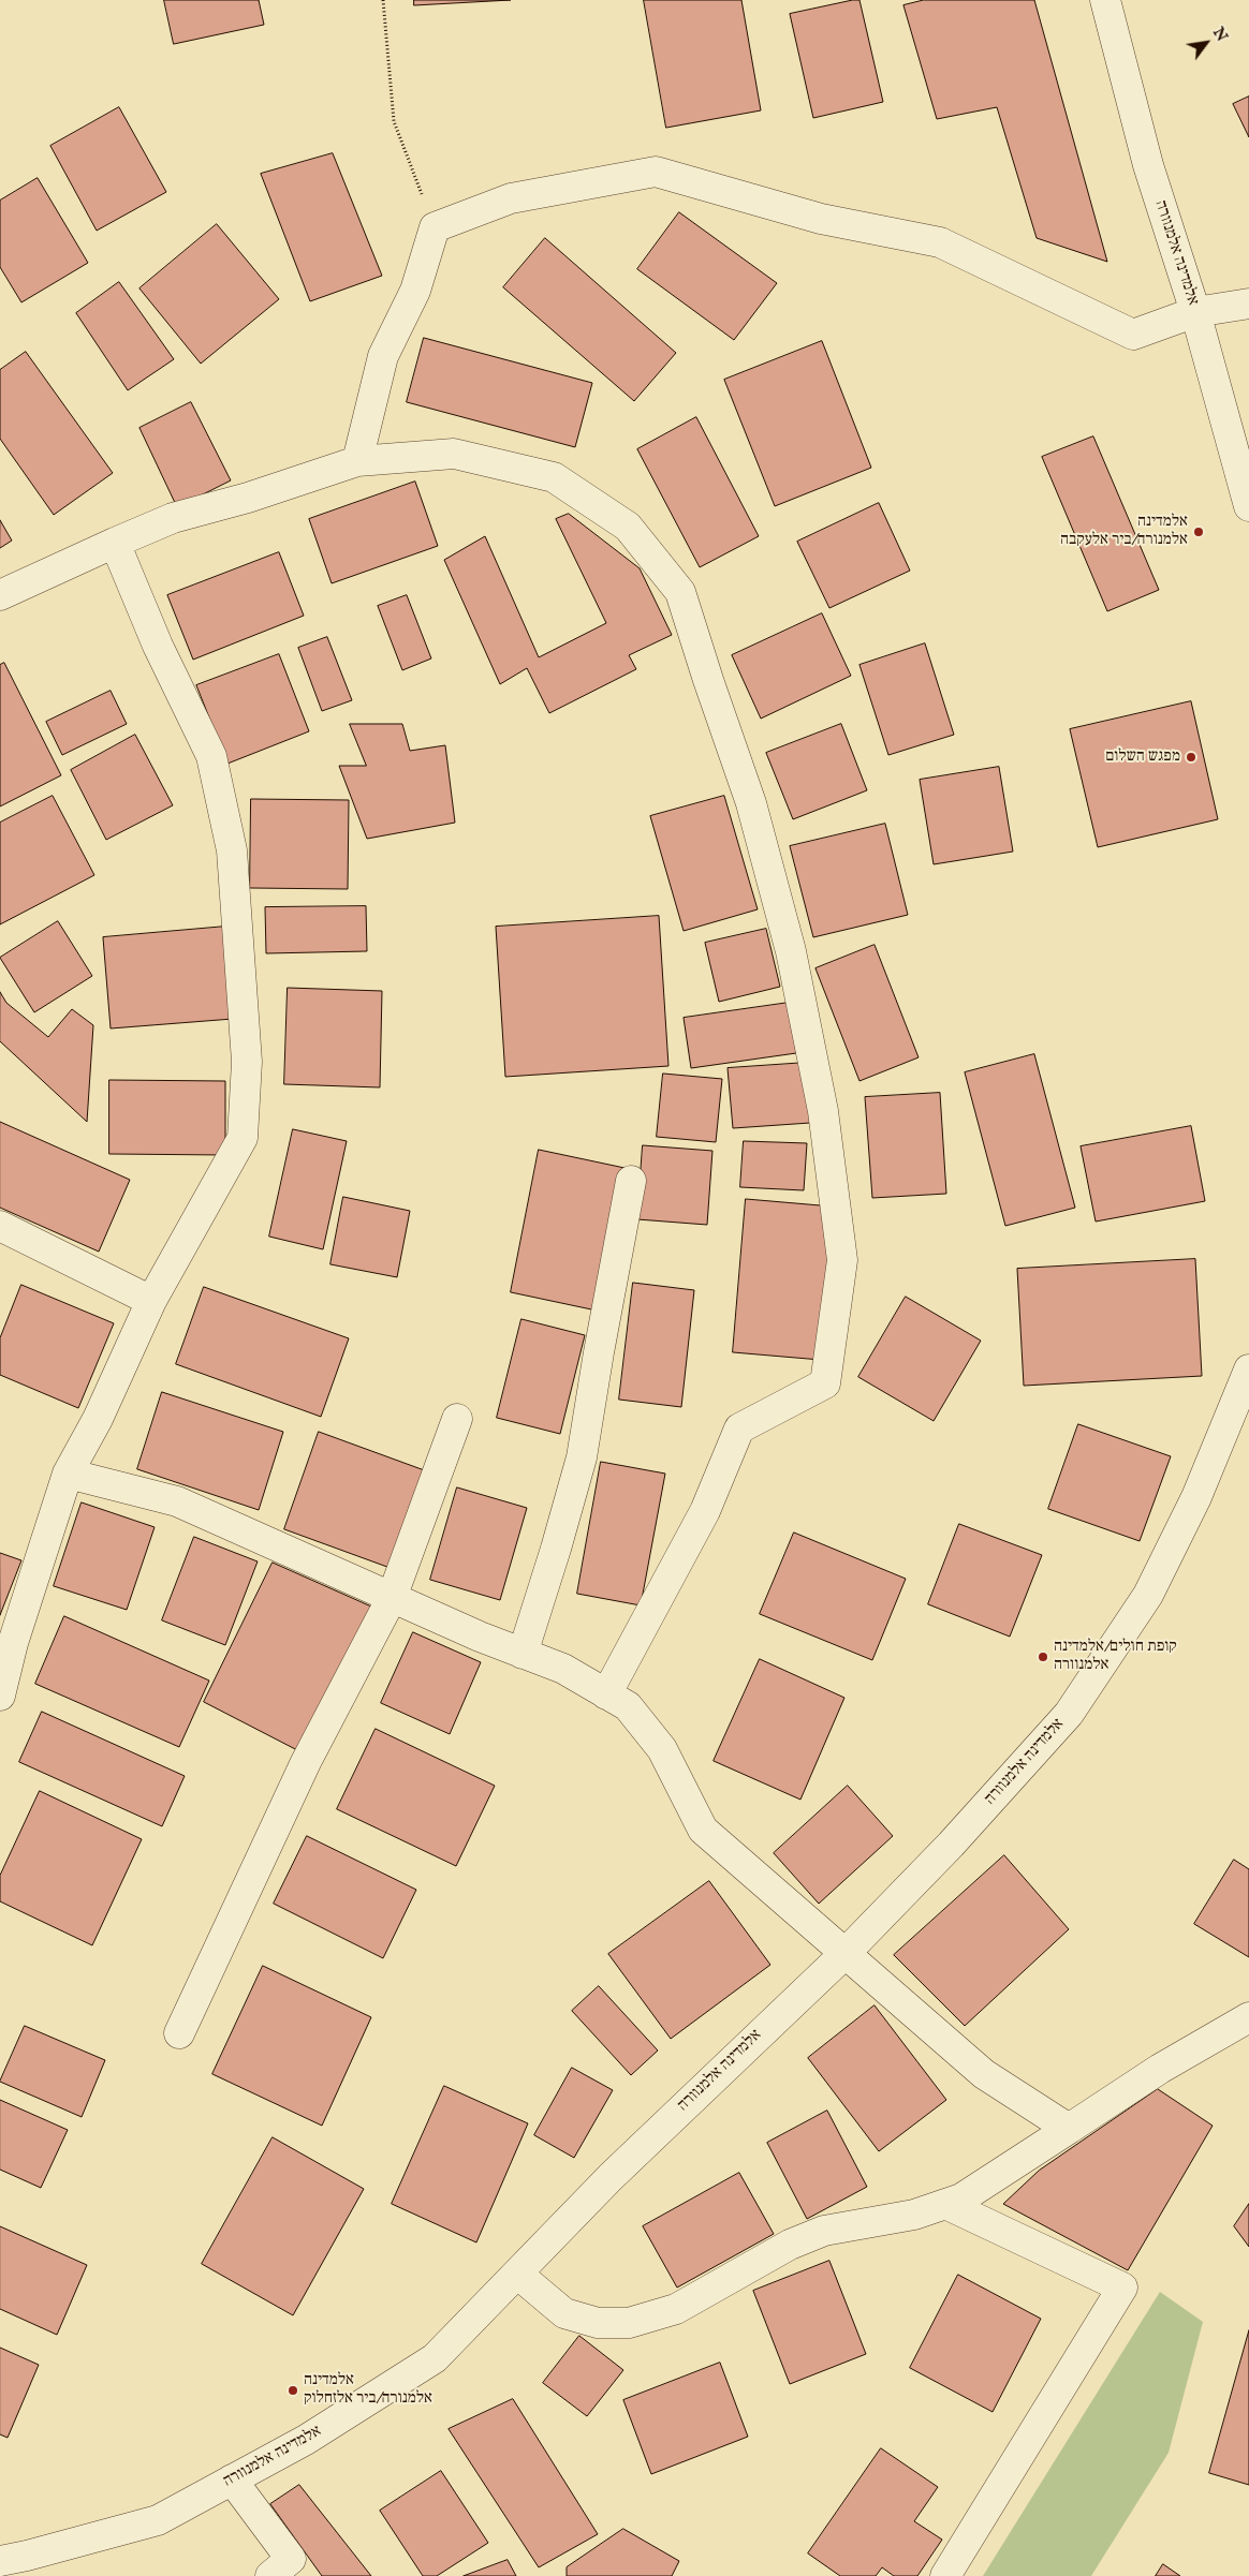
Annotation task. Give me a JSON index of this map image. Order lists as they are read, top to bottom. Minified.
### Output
{"streets":{"street":["אלמדינה אלמנוורה"]},"places":["אלמדינה אלמנורה/ביר אלעקבה","מפגש השלום","קופת חולים/אלמדינה אלמנוורה","אלמדינה אלמנורה/ביר אלזחלוק"],"north":"top right"}
